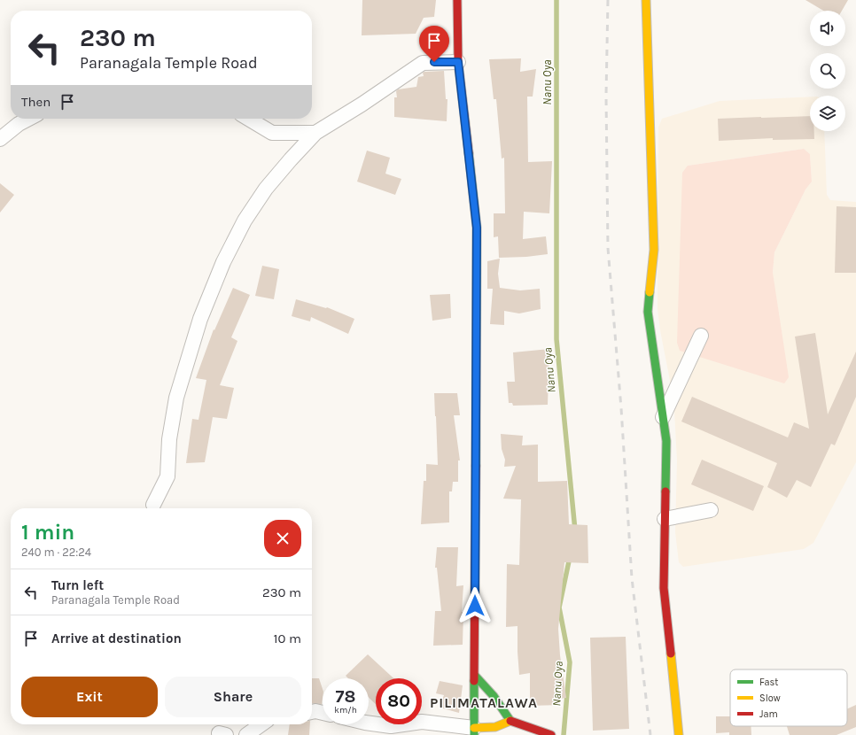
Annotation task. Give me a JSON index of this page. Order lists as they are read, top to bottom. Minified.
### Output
{"districts":["PILIMATALAWA"],"water":["Nanu Oya"],"legend":["Fast","Slow","Jam"],"page":{"turn":["230 m","Paranagala Temple Road"],"then":"Then","heading":["1 min","240 m · 22:24"],"list":[{"name":"Turn left","note":"Paranagala Temple Road","value":"230 m"},{"name":"Arrive at destination","value":"10 m"}],"buttons":["Exit","Share"],"speed":"78 km/h","limit":"80"}}
